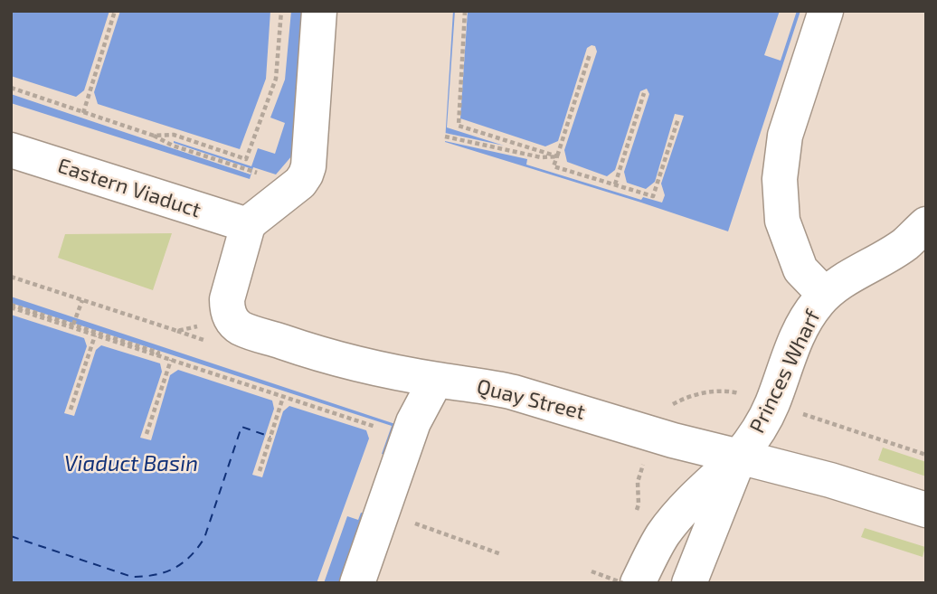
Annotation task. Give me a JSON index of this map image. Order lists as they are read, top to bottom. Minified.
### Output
{"streets":{"street":["Eastern Viaduct","Princes Wharf","Quay Street"]},"crossings":[["Princes Wharf","Quay Street"]],"water":["Viaduct Basin"]}
